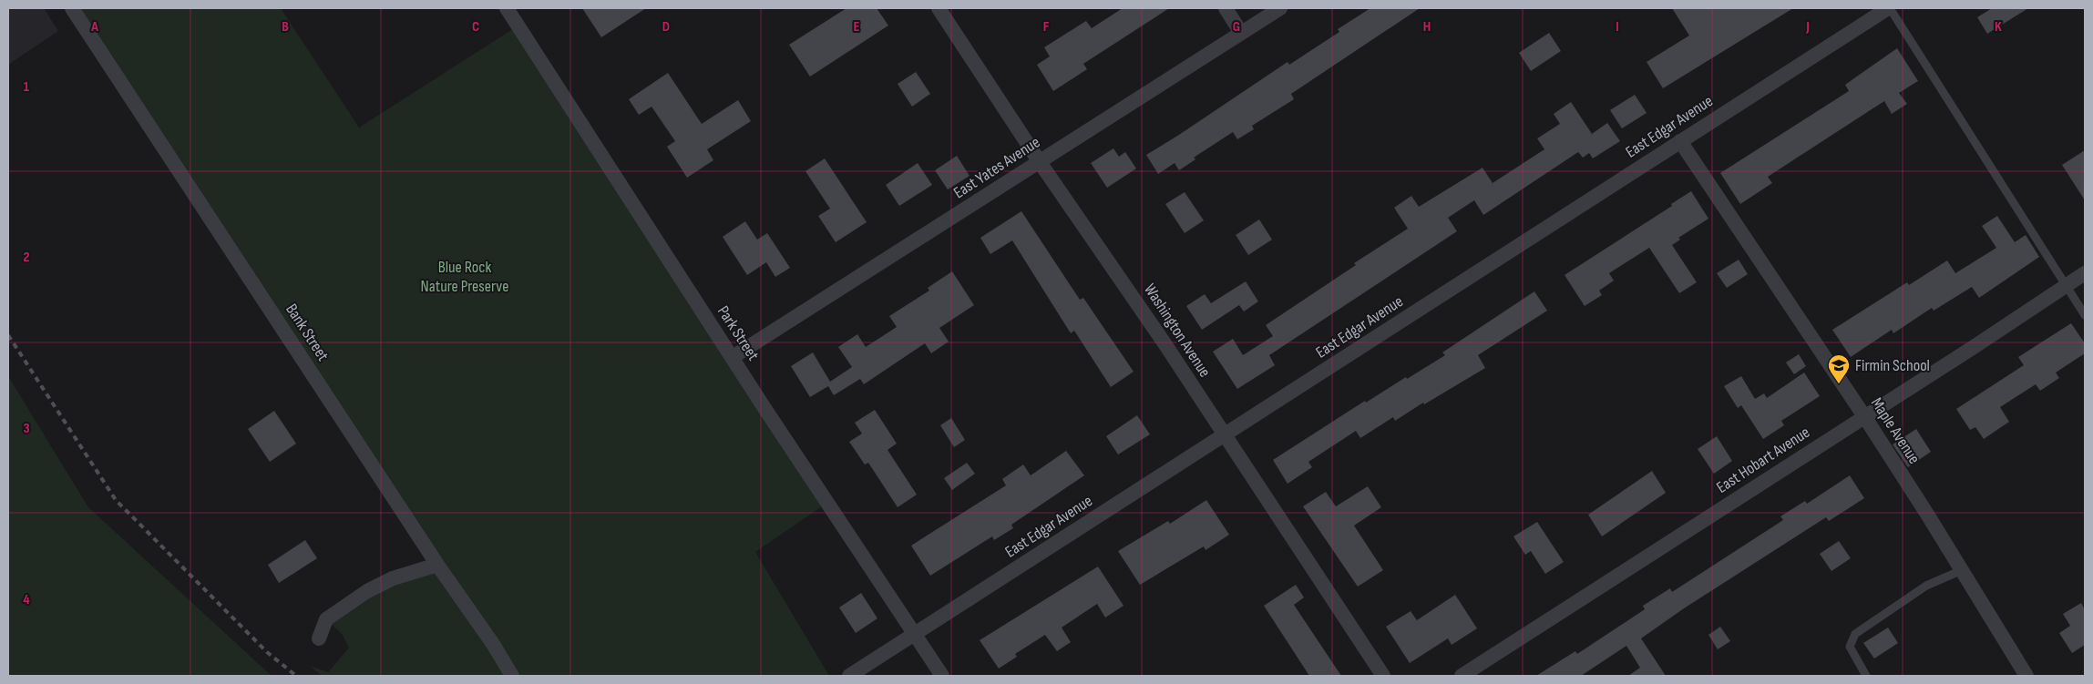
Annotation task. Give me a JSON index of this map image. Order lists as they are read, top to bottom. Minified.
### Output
{"streets":{"street":["East Edgar Avenue","East Yates Avenue","Washington Avenue","Bank Street","Park Street","Maple Avenue","East Hobart Avenue"]},"crossings":[["East Edgar Avenue","Washington Avenue"],["East Edgar Avenue","Park Street"],["East Edgar Avenue","Maple Avenue"],["East Yates Avenue","Washington Avenue"],["East Yates Avenue","Park Street"],["Maple Avenue","East Hobart Avenue"]],"parks":["Blue Rock Nature Preserve"],"places":{"school or university":["Firmin School"]},"grid":{"columns":["A","B","C","D","E","F","G","H","I","J","K"],"rows":["1","2","3","4"]}}
